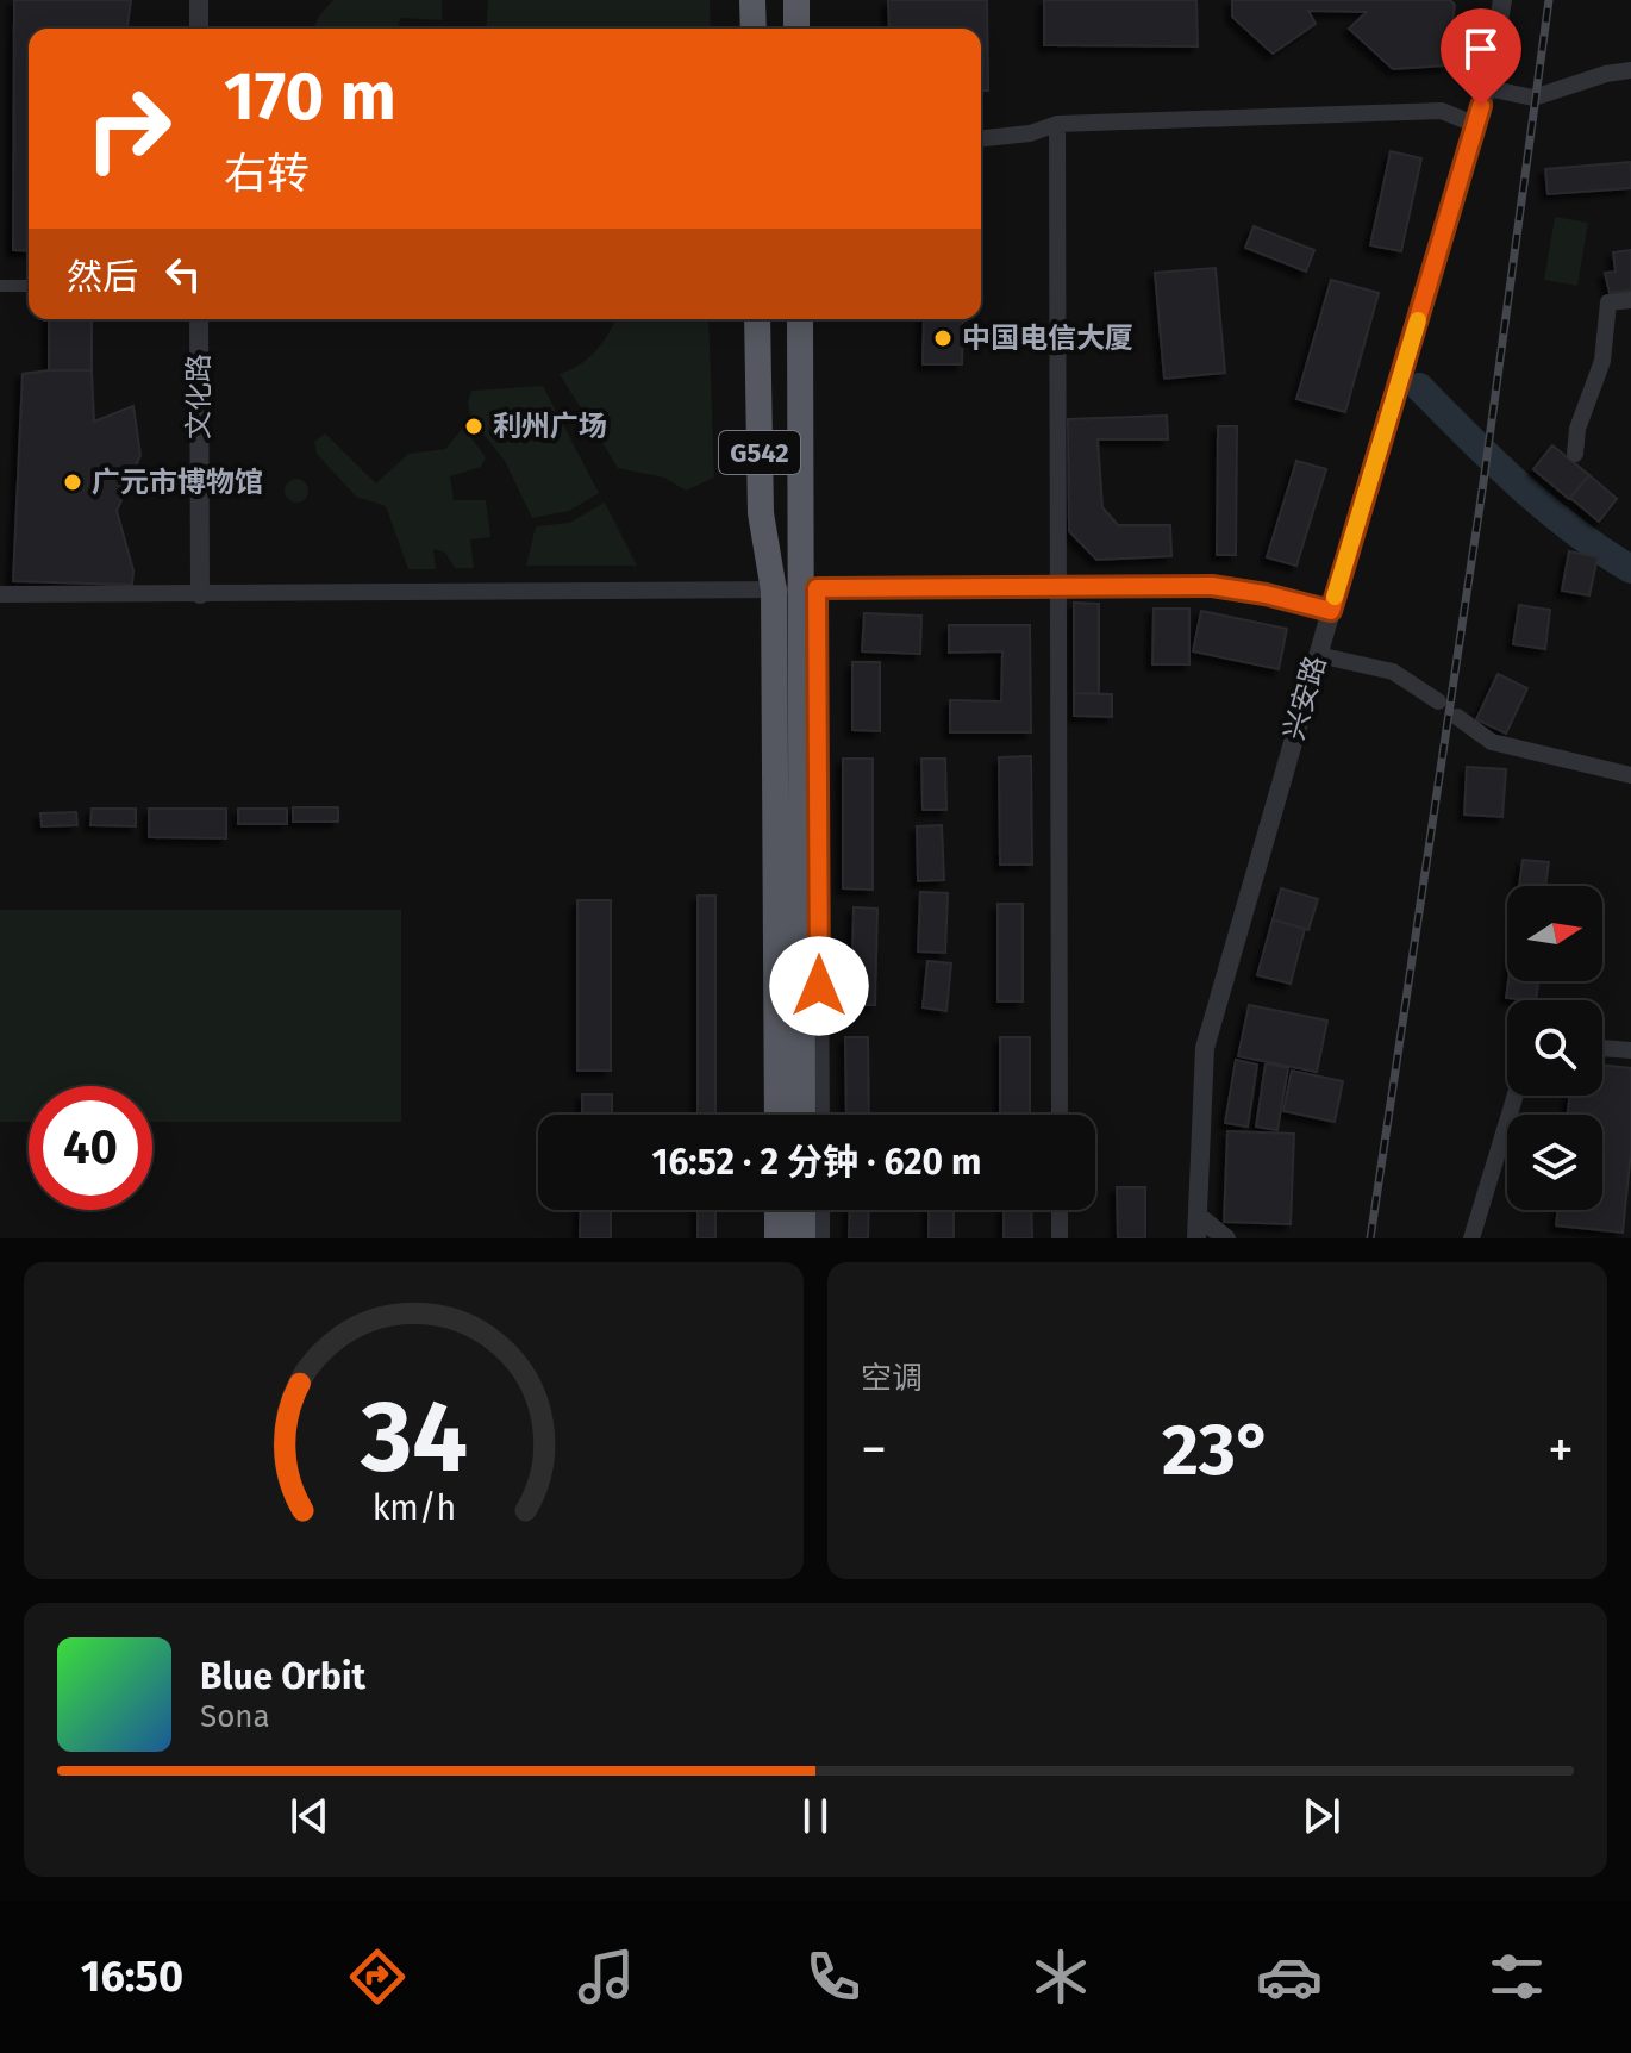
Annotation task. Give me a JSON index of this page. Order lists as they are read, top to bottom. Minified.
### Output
{"streets":{"highway":["G542"],"street":["文化路","兴安路"]},"places":["中国电信大厦","利州广场","广元市博物馆"],"north":"right","page":{"turn":["170 m","右转"],"then":"然后","limit":"40","trip":"16:52 · 2 分钟 · 620 m","tile":"空调","heat":["−","23°","+"],"song":["Blue Orbit","Sona"],"tabs":"16:50","gauge":["34","km/h"]}}
